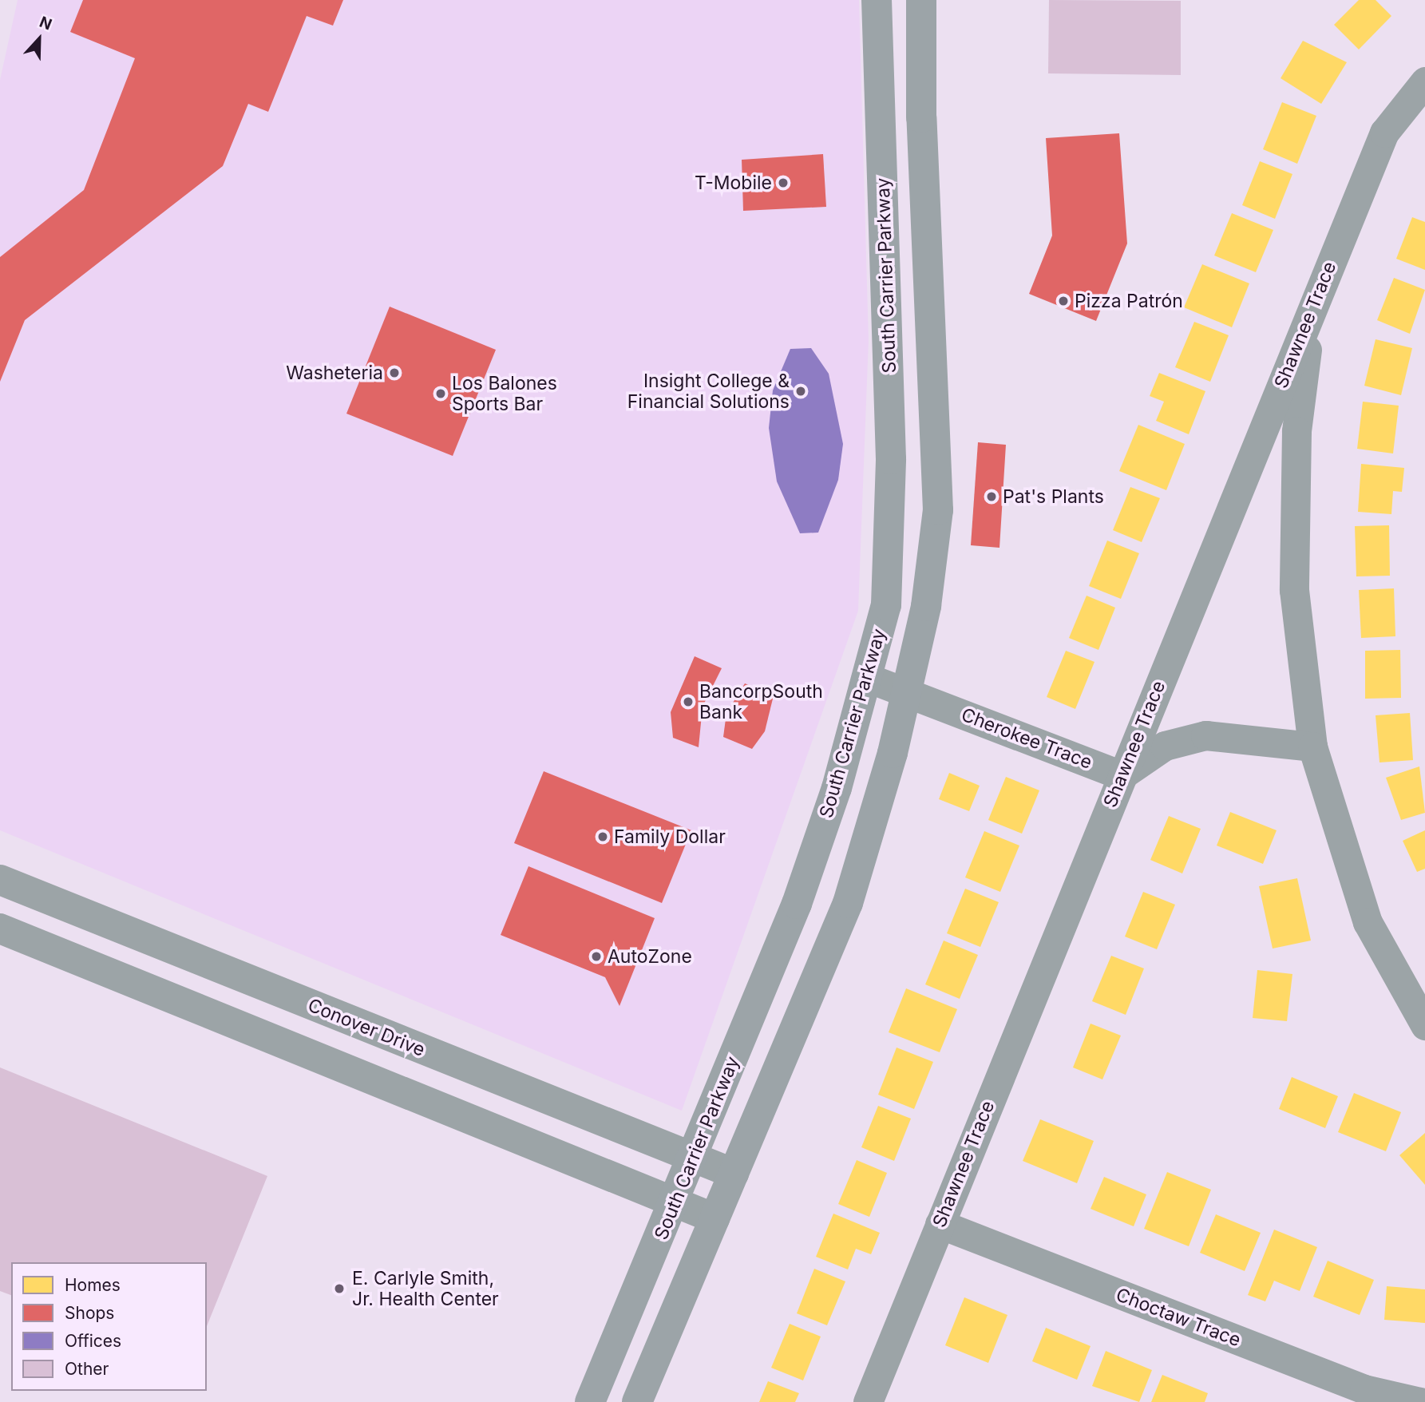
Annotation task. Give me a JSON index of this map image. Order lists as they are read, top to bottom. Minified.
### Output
{"streets":{"main road":["South Carrier Parkway"],"street":["Shawnee Trace","Cherokee Trace","Conover Drive","Choctaw Trace"]},"crossings":[["South Carrier Parkway","Cherokee Trace"],["South Carrier Parkway","Conover Drive"],["Shawnee Trace","Cherokee Trace"],["Shawnee Trace","Choctaw Trace"]],"places":["T-Mobile","Pizza Patrón","Washeteria","Insight College & Financial Solutions","Los Balones Sports Bar","Pat's Plants","BancorpSouth Bank","Family Dollar","AutoZone","E. Carlyle Smith, Jr. Health Center"],"legend":["Homes","Shops","Offices","Other"],"north":"top"}
